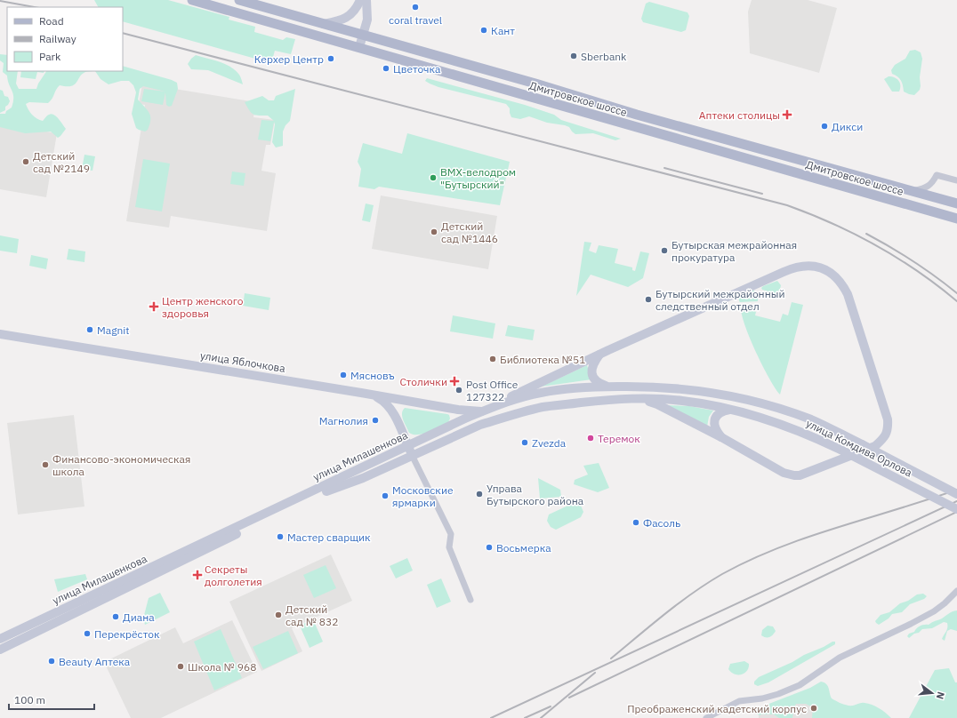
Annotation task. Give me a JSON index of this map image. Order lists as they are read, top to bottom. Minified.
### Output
{"streets":{"main road":["Дмитровское шоссе","улица Яблочкова","улица Комдива Орлова","улица Милашенкова"]},"crossings":[["улица Яблочкова","улица Милашенкова"],["улица Комдива Орлова","улица Милашенкова"]],"places":{"other":["coral travel","Кант","Sberbank","Керхер Центр","Цветочка","Дикси","Детский сад №2149","BMX-велодром \"Бутырский\"","Детский сад №1446","Бутырская межрайонная прокуратура","Бутырский межрайонный следственный отдел","Magnit","Библиотека №51","Мясновъ","Post Office 127322","Магнолия","Теремок","Zvezda","Финансово-экономическая школа","Управа Бутырского района","Московские ярмарки","Фасоль","Мастер сварщик","Восьмерка","Детский сад № 832","Диана","Перекрёсток","Beauty Аптека","Школа № 968","Преображенский кадетский корпус"],"health":["Аптеки столицы","Центр женского здоровья","Столички","Секреты долголетия"]},"legend":["Road","Railway","Park"],"scale_bar":"100 m","north":"right"}
